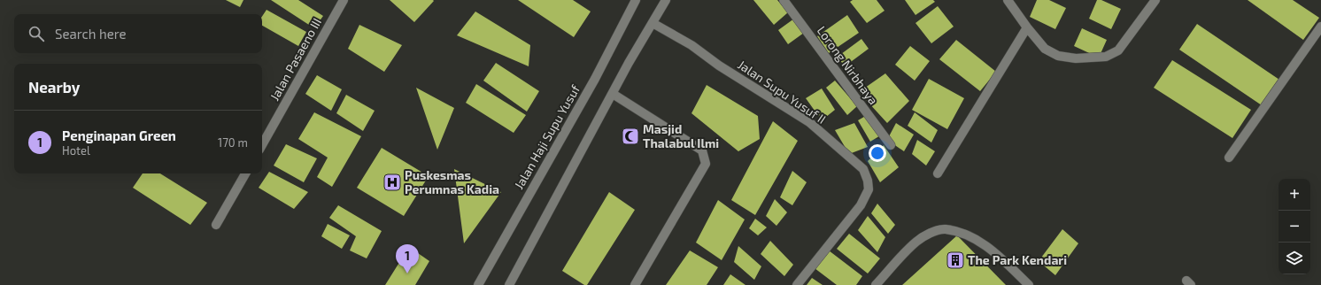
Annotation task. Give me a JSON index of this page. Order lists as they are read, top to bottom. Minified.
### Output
{"streets":{"street":["Jalan Pasaeno III","Lorong Nirbhaya","Jalan Supu Yusuf II","Jalan Haji Supu Yusuf"]},"places":{"mosque":["Masjid Thalabul Ilmi"],"hospital":["Puskesmas Perumnas Kadia"],"building":["The Park Kendari"]},"page":{"search":"Search here","heading":"Nearby","list":[{"mark":"1","name":"Penginapan Green","note":"Hotel","value":"170 m"}],"map_buttons":["+","−"],"pins":"1"}}
